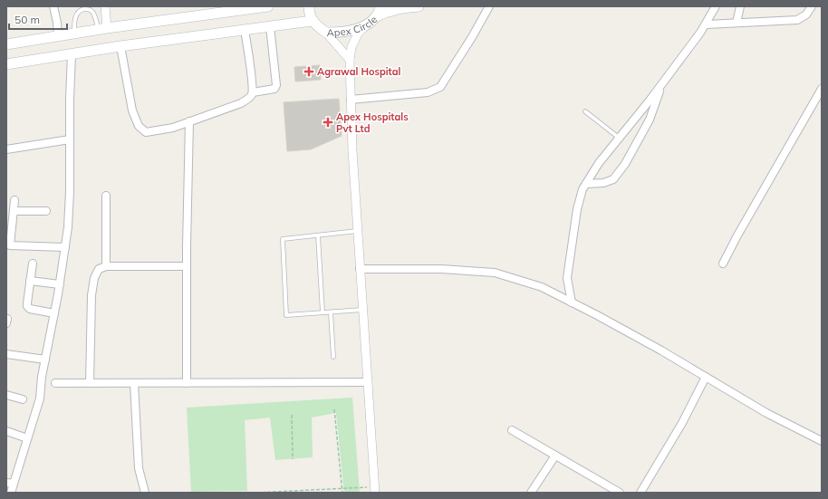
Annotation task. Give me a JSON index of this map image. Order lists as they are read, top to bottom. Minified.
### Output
{"streets":{"main road":["Apex Circle"]},"places":{"health":["Agrawal Hospital","Apex Hospitals Pvt Ltd"]},"scale_bar":"50 m"}
